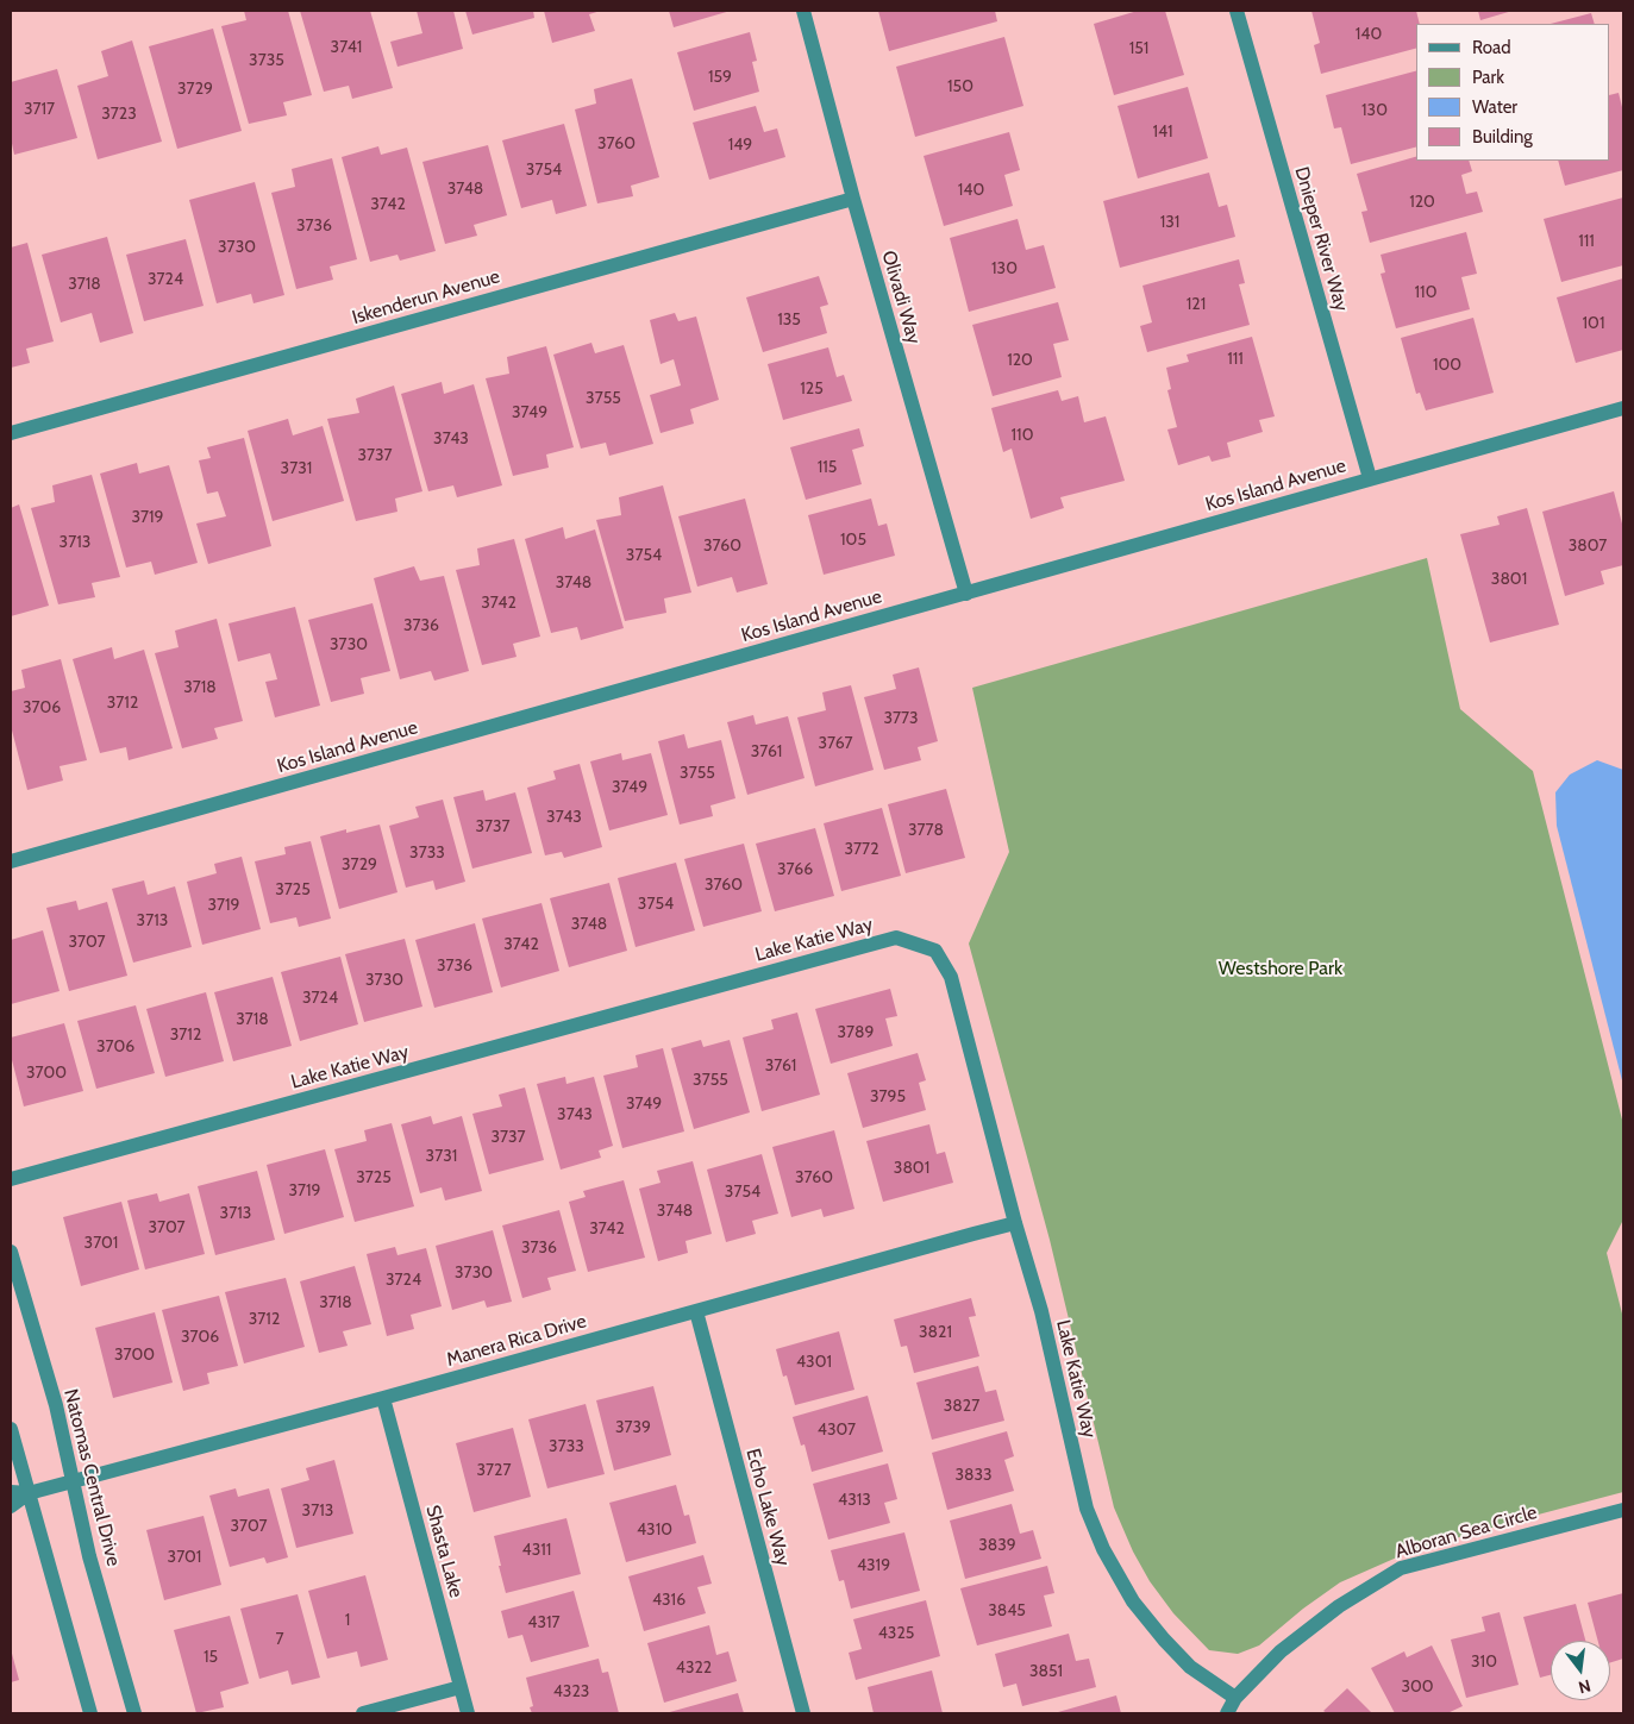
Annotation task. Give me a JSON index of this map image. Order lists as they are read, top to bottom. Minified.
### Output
{"streets":{"street":["Dnieper River Way","Iskenderun Avenue","Olivadi Way","Kos Island Avenue","Lake Katie Way","Manera Rica Drive","Natomas Central Drive","Echo Lake Way","Alboran Sea Circle","Shasta Lake"]},"crossings":[["Dnieper River Way","Kos Island Avenue"],["Iskenderun Avenue","Olivadi Way"],["Olivadi Way","Kos Island Avenue"],["Lake Katie Way","Manera Rica Drive"],["Lake Katie Way","Alboran Sea Circle"],["Manera Rica Drive","Natomas Central Drive"],["Manera Rica Drive","Echo Lake Way"],["Manera Rica Drive","Shasta Lake"]],"parks":["Westshore Park"],"house_numbers":["140","3741","151","3735","159","150","3729","3717","130","3723","141","3760","149","3754","3748","140","120","3742","131","3736","111","3730","130","3724","3718","110","121","135","101","111","120","100","125","3755","3749","110","3743","3737","115","3731","3719","105","3713","3760","3807","3754","3801","3748","3742","3736","3730","3718","3712","3706","3773","3767","3761","3755","3749","3743","3737","3778","3772","3733","3729","3766","3760","3725","3754","3719","3713","3748","3707","3742","3736","3730","3724","3718","3789","3712","3706","3761","3700","3755","3795","3749","3743","3737","3731","3801","3725","3760","3719","3754","3748","3713","3707","3742","3701","3736","3730","3724","3718","3712","3821","3706","3700","4301","3827","3739","4307","3733","3727","3833","4313","3713","3707","4310","3839","4311","3701","4319","4316","3845","1","4317","4325","7","15","310","4322","3851","300","4323"],"legend":["Road","Park","Water","Building"],"north":"bottom"}
